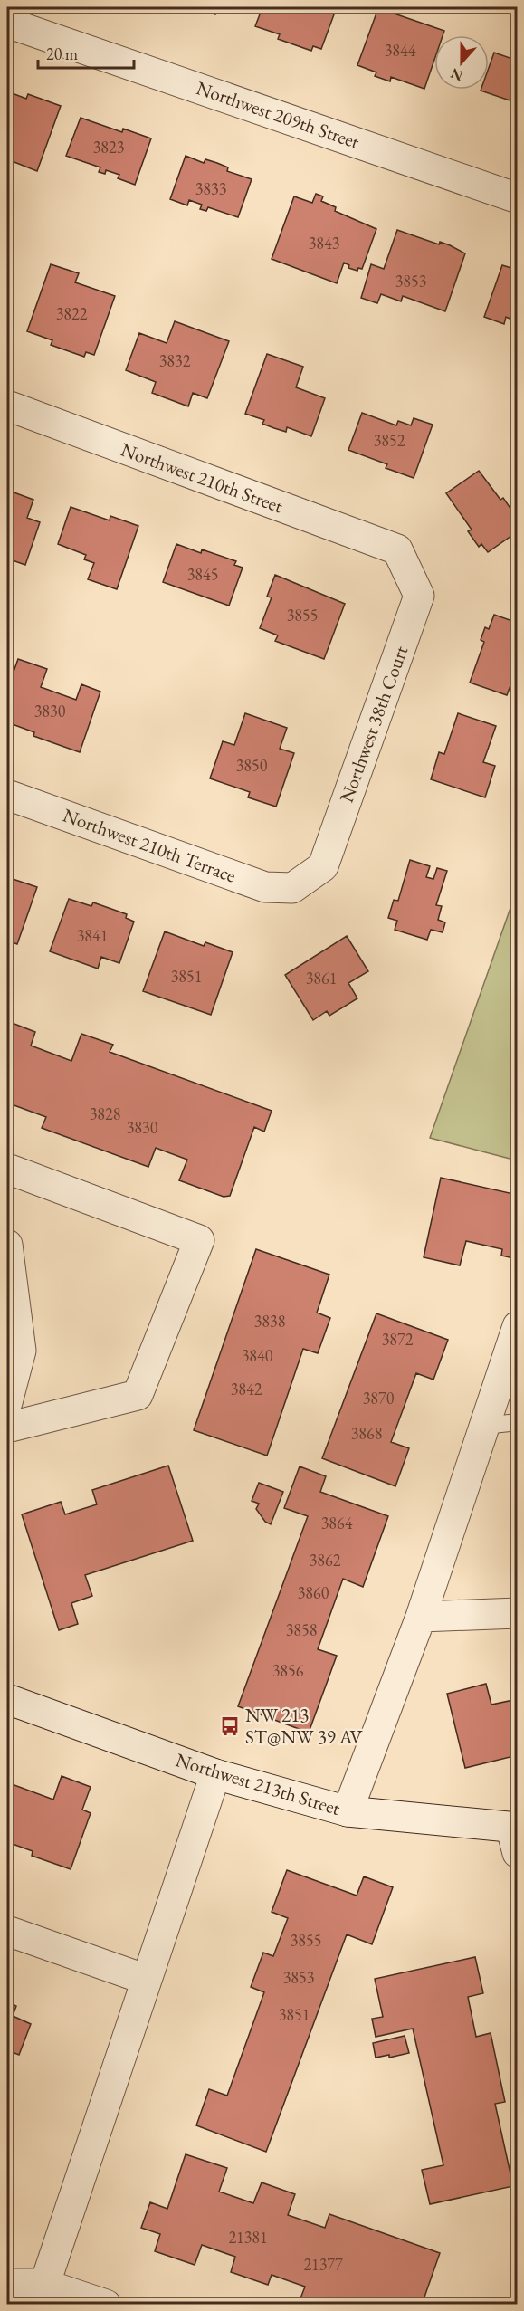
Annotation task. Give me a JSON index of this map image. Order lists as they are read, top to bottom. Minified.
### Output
{"streets":{"street":["Northwest 209th Street","Northwest 210th Street","Northwest 38th Court","Northwest 210th Terrace","Northwest 213th Street"]},"crossings":[["Northwest 210th Street","Northwest 38th Court"],["Northwest 38th Court","Northwest 210th Terrace"]],"places":{"bus stop":["NW 213 ST@NW 39 AV"]},"house_numbers":["3844","3823","3833","3843","3853","3822","3832","3852","3845","3855","3830","3850","3841","3851","3861","3828","3830","3838","3872","3840","3842","3870","3868","3864","3862","3860","3858","3856","3855","3853","3851","21381","21377"],"scale_bar":"20 m","north":"bottom"}
